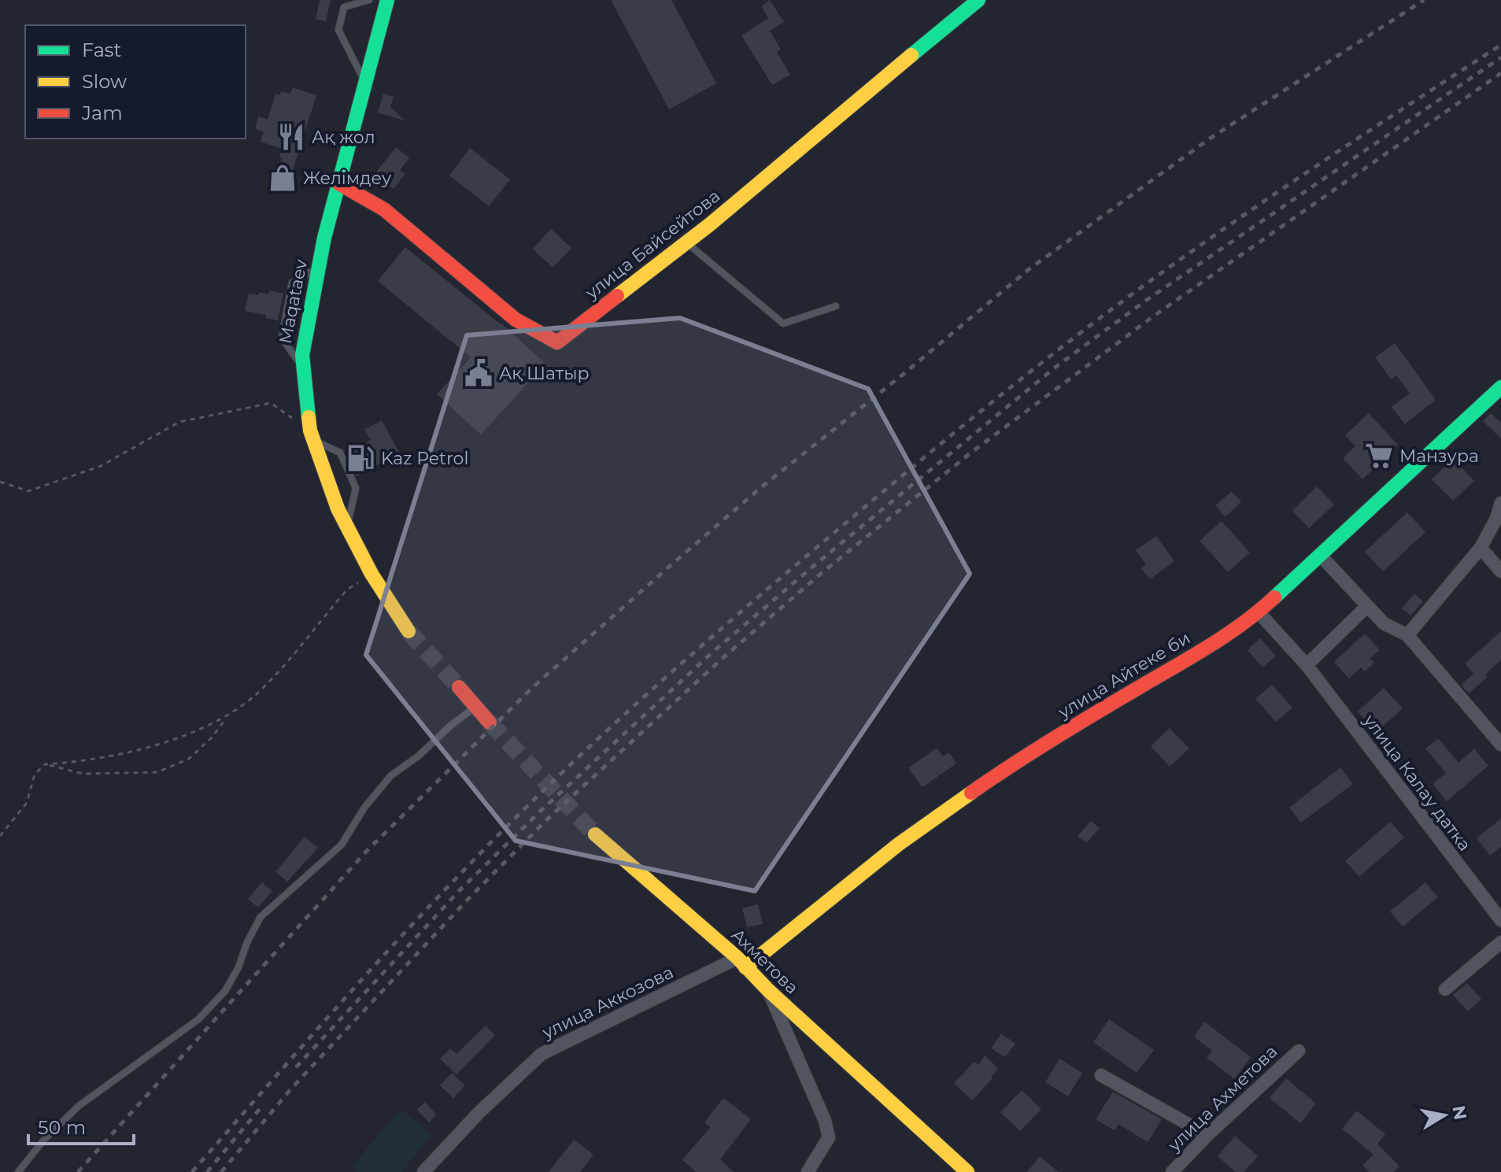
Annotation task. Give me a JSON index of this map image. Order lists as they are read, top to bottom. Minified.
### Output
{"streets":{"street":["улица Байсейтова","Maqataev","улица Айтеке би","улица Калау датка","Ахметова","улица Аккозова","улица Ахметова"]},"crossings":[["улица Байсейтова","Maqataev"],["улица Айтеке би","улица Калау датка"],["улица Айтеке би","Ахметова"],["улица Айтеке би","улица Аккозова"],["Ахметова","улица Аккозова"]],"places":{"restaurant":["Ақ жол"],"shop":["Желімдеу"],"public building":["Ақ Шатыр"],"supermarket":["Манзура"],"fuel station":["Kaz Petrol"]},"legend":["Fast","Slow","Jam"],"scale_bar":"50 m","north":"right"}
